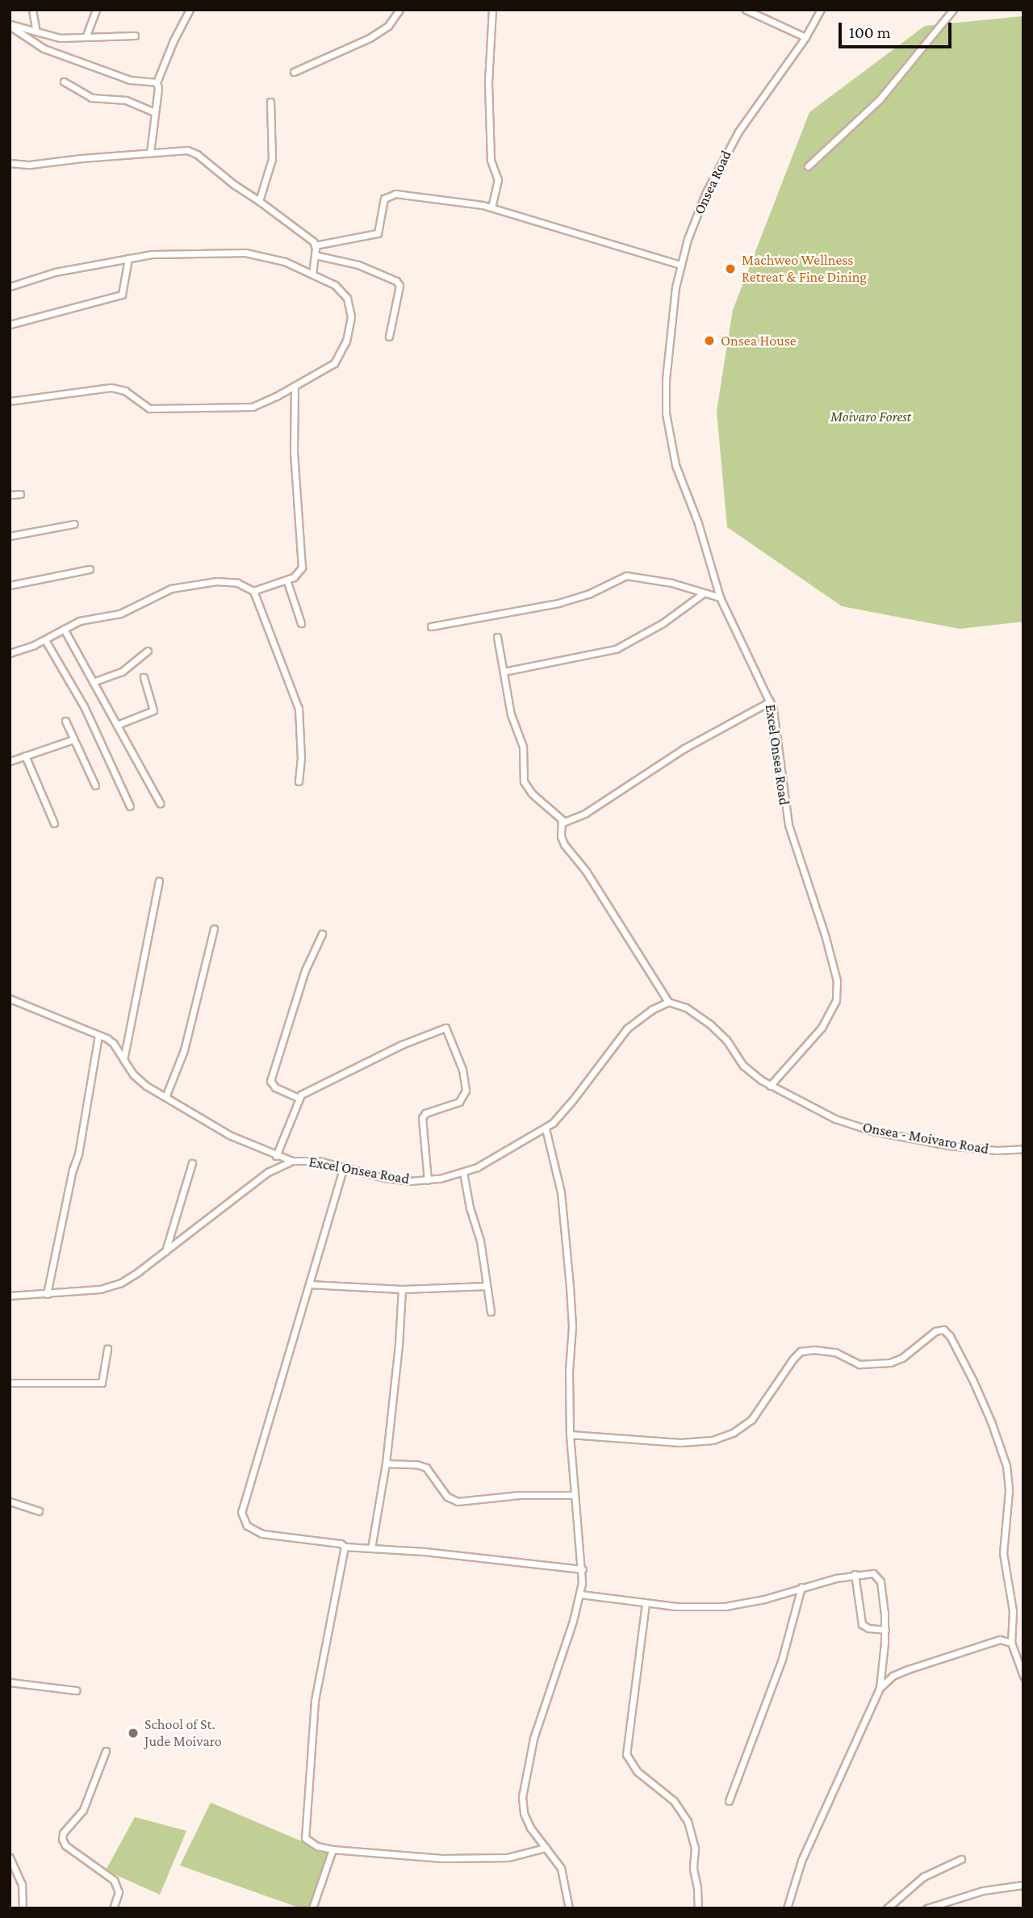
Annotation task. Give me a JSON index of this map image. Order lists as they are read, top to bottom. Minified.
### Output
{"streets":{"street":["Onsea Road","Excel Onsea Road","Onsea - Moivaro Road"]},"crossings":[["Onsea Road","Excel Onsea Road"],["Excel Onsea Road","Onsea - Moivaro Road"]],"parks":["Moivaro Forest"],"places":["Machweo Wellness Retreat & Fine Dining","Onsea House","School of St. Jude Moivaro"],"scale_bar":"100 m"}
